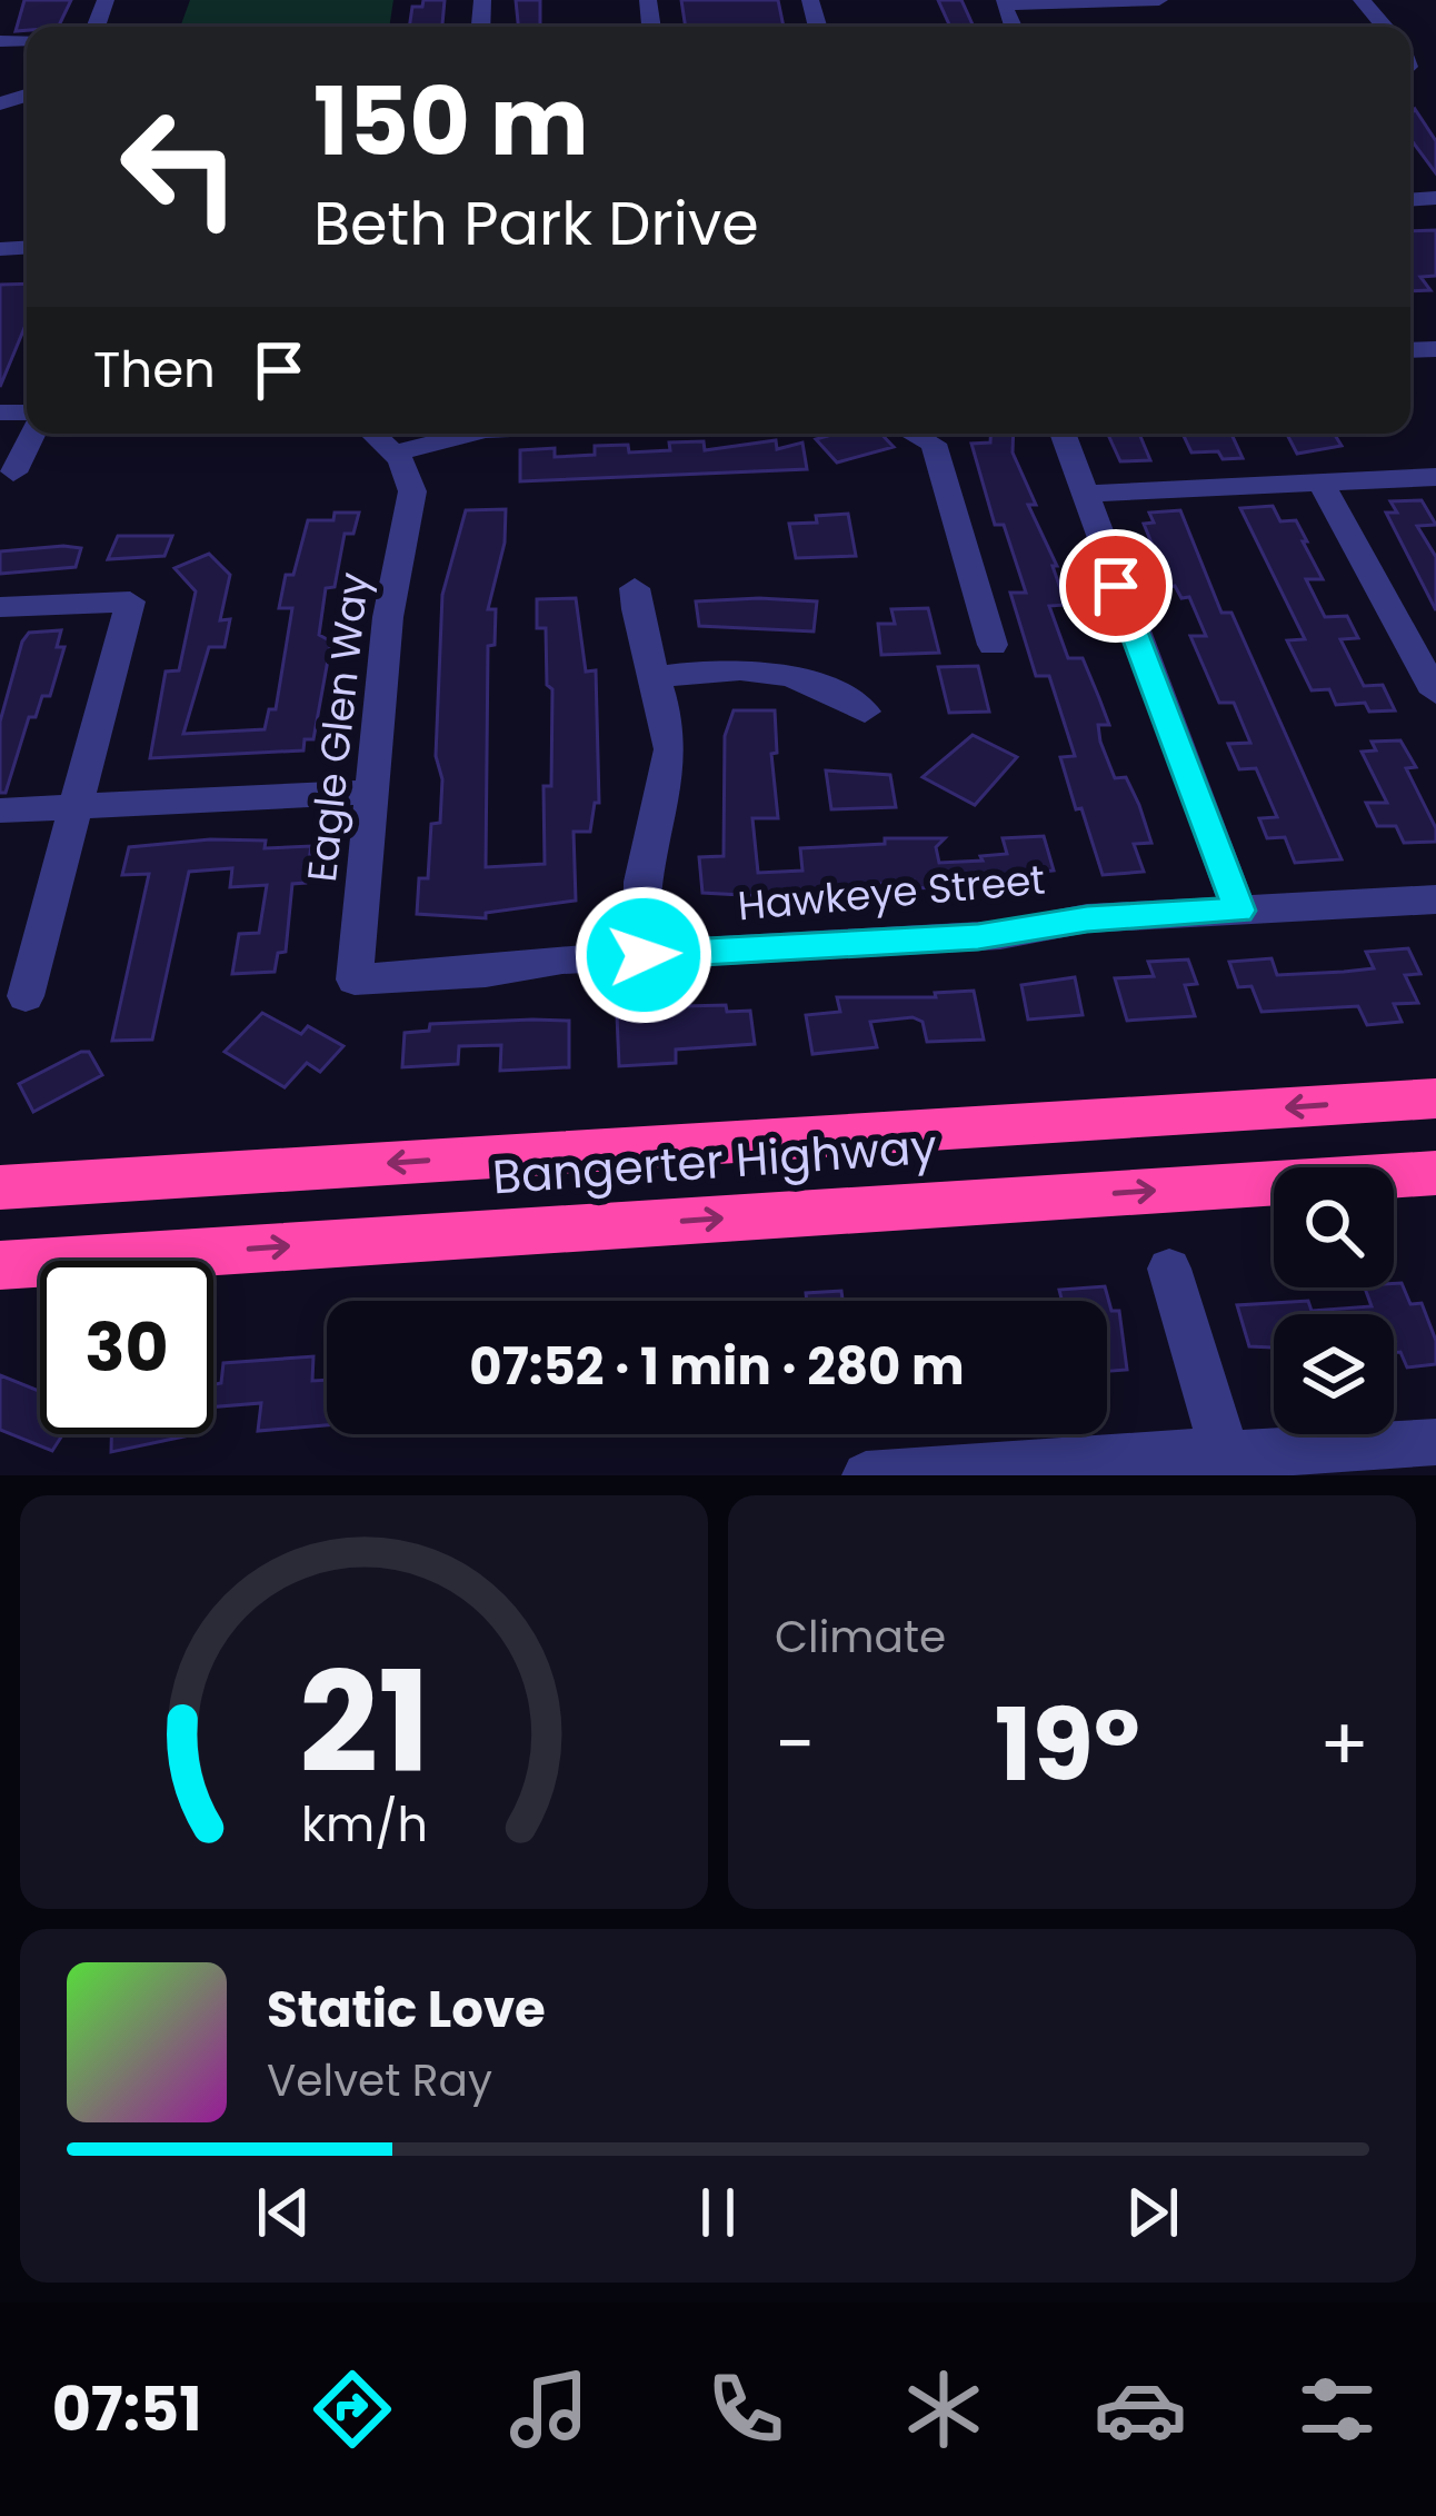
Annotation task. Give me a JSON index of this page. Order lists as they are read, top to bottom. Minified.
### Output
{"streets":{"highway":["Bangerter Highway"],"street":["Eagle Glen Way","Hawkeye Street"]},"crossings":[["Eagle Glen Way","Hawkeye Street"]],"page":{"turn":["150 m","Beth Park Drive"],"then":"Then","limit":"30","trip":"07:52 · 1 min · 280 m","tile":"Climate","heat":["−","19°","+"],"song":["Static Love","Velvet Ray"],"tabs":"07:51","gauge":["21","km/h"]}}
